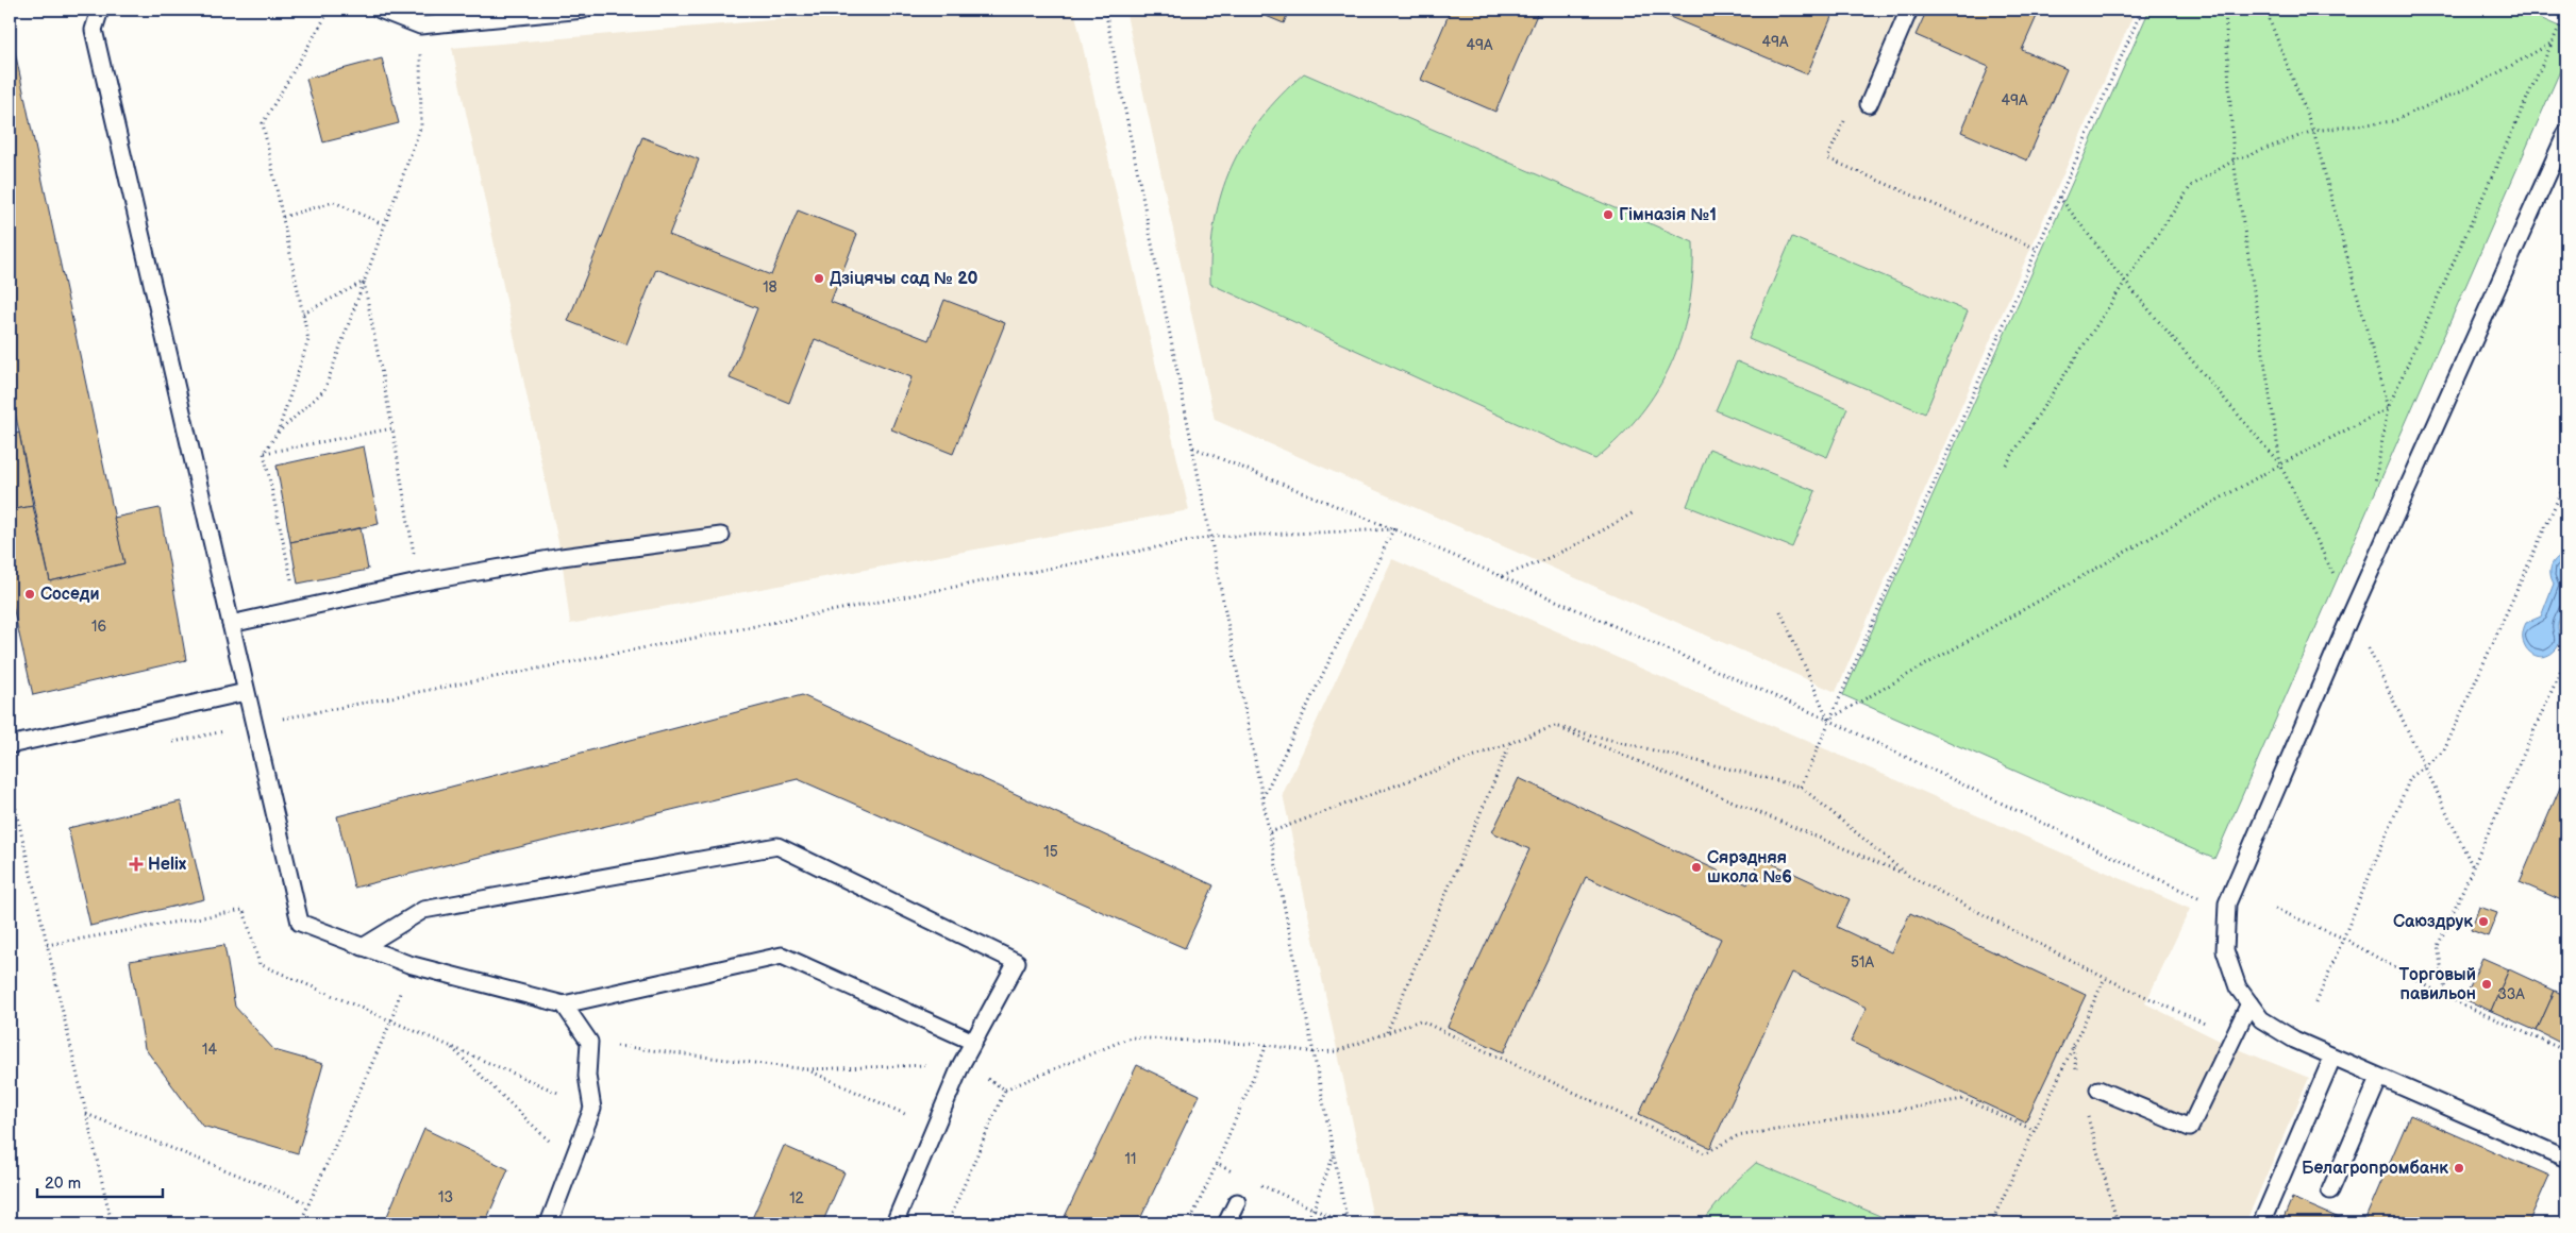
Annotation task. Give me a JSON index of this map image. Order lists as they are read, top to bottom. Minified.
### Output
{"places":{"other":["Гімназія №1","Дзіцячы сад № 20","Соседи","Сярэдняя школа №6","Саюздрук","Торговый павильон","Белагропромбанк"],"health":["Helix"]},"house_numbers":["49А","49А","49А","18","16","15","51А","33А","14","11","13","12"],"scale_bar":"20 m"}
